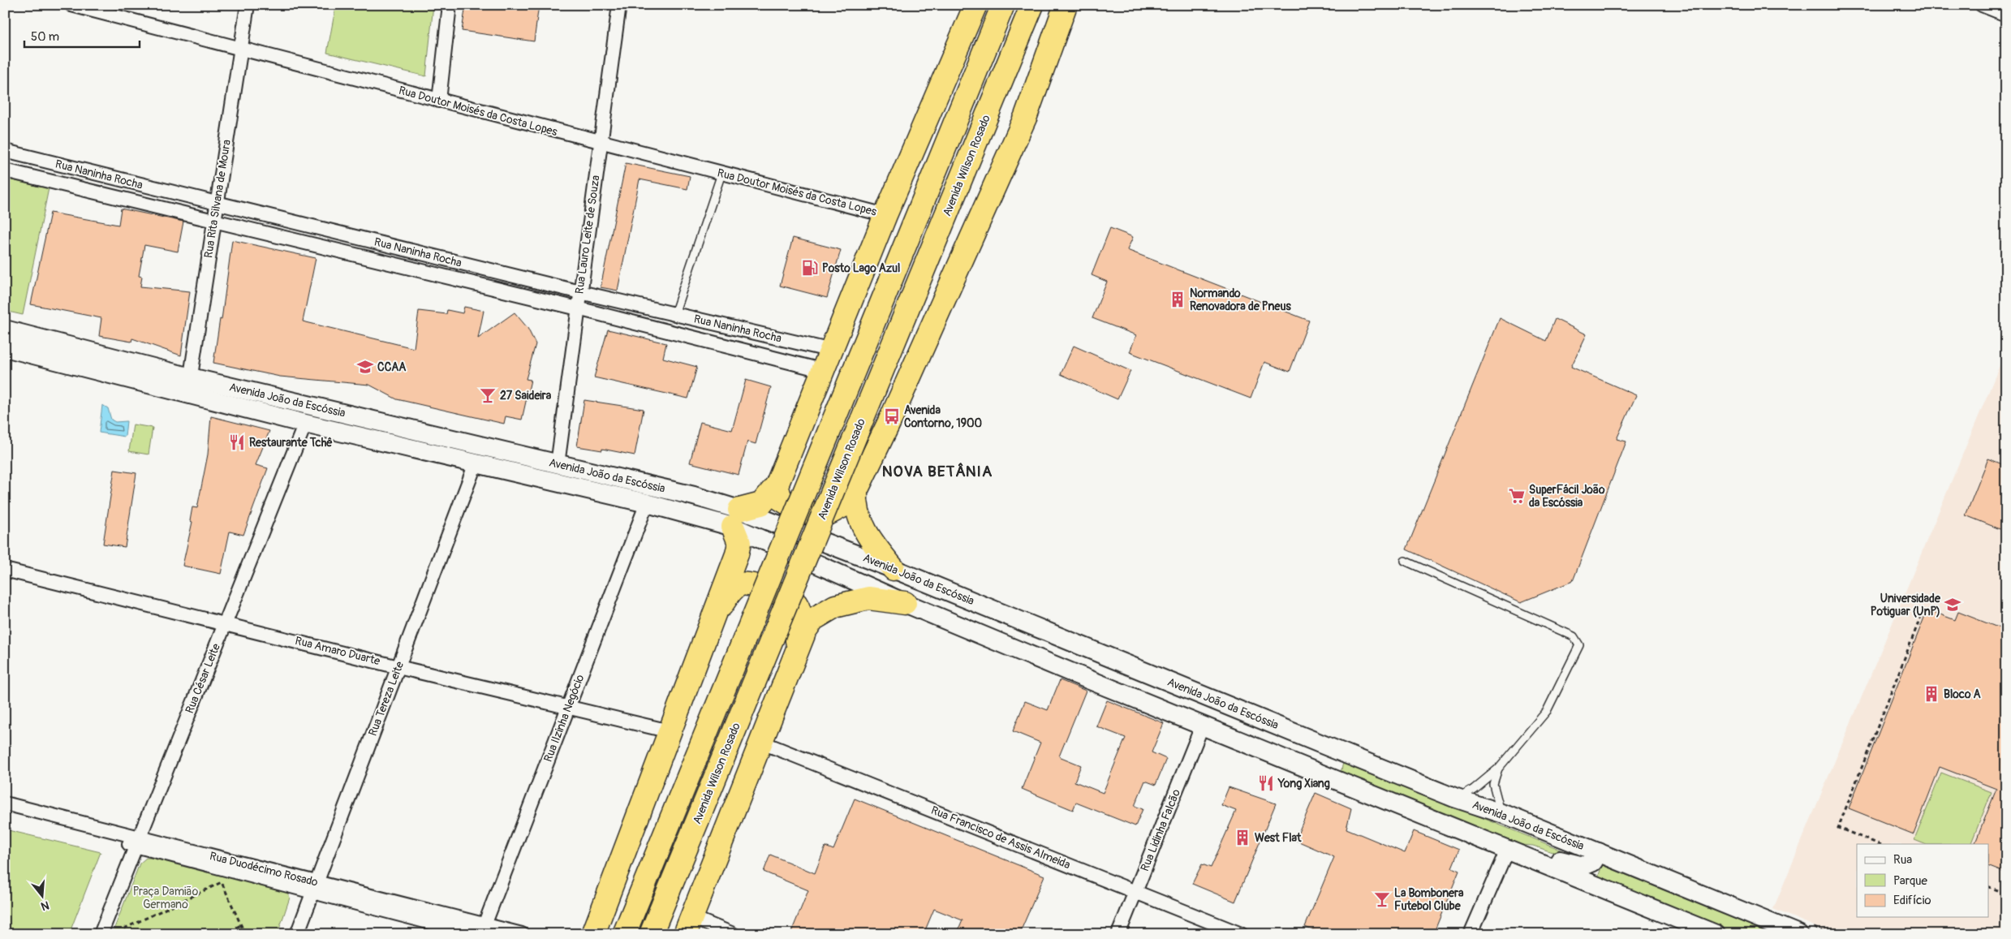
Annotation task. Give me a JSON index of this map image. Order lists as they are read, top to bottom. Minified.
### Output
{"streets":{"highway":["Avenida Wilson Rosado"],"main road":["Avenida João da Escóssia"],"street":["Rua Doutor Moisés da Costa Lopes","Rua Naninha Rocha","Rua Rita Silvana de Moura","Rua Lauro Leite de Souza","Rua Amaro Duarte","Rua César Leite","Rua Tereza Leite","Rua Ilzinha Negócio","Rua Lidinha Falcão","Rua Francisco de Assis Almeida","Rua Duodécimo Rosado"]},"crossings":[["Rua Doutor Moisés da Costa Lopes","Rua Rita Silvana de Moura"],["Rua Doutor Moisés da Costa Lopes","Rua Lauro Leite de Souza"],["Rua Naninha Rocha","Rua Rita Silvana de Moura"],["Rua Naninha Rocha","Rua Lauro Leite de Souza"],["Rua Rita Silvana de Moura","Avenida João da Escóssia"],["Rua Lauro Leite de Souza","Avenida João da Escóssia"],["Avenida João da Escóssia","Rua César Leite"],["Avenida João da Escóssia","Rua Tereza Leite"],["Avenida João da Escóssia","Rua Ilzinha Negócio"],["Avenida João da Escóssia","Rua Lidinha Falcão"],["Rua Amaro Duarte","Rua César Leite"],["Rua Amaro Duarte","Rua Tereza Leite"],["Rua Amaro Duarte","Rua Ilzinha Negócio"],["Rua César Leite","Rua Duodécimo Rosado"],["Rua Tereza Leite","Rua Duodécimo Rosado"],["Rua Ilzinha Negócio","Rua Duodécimo Rosado"],["Rua Lidinha Falcão","Rua Francisco de Assis Almeida"]],"districts":["NOVA BETÂNIA"],"parks":["Praça Damião Germano"],"places":{"fuel station":["Posto Lago Azul"],"building":["Normando Renovadora de Pneus","Bloco A","West Flat"],"school or university":["CCAA","Universidade Potiguar (UnP)"],"bar":["27 Saideira","La Bombonera Futebol Clube"],"bus stop":["Avenida Contorno, 1900"],"restaurant":["Restaurante Tchê","Yong Xiang"],"supermarket":["SuperFácil João da Escóssia"]},"legend":["Rua","Parque","Edifício"],"scale_bar":"50 m","north":"bottom"}
